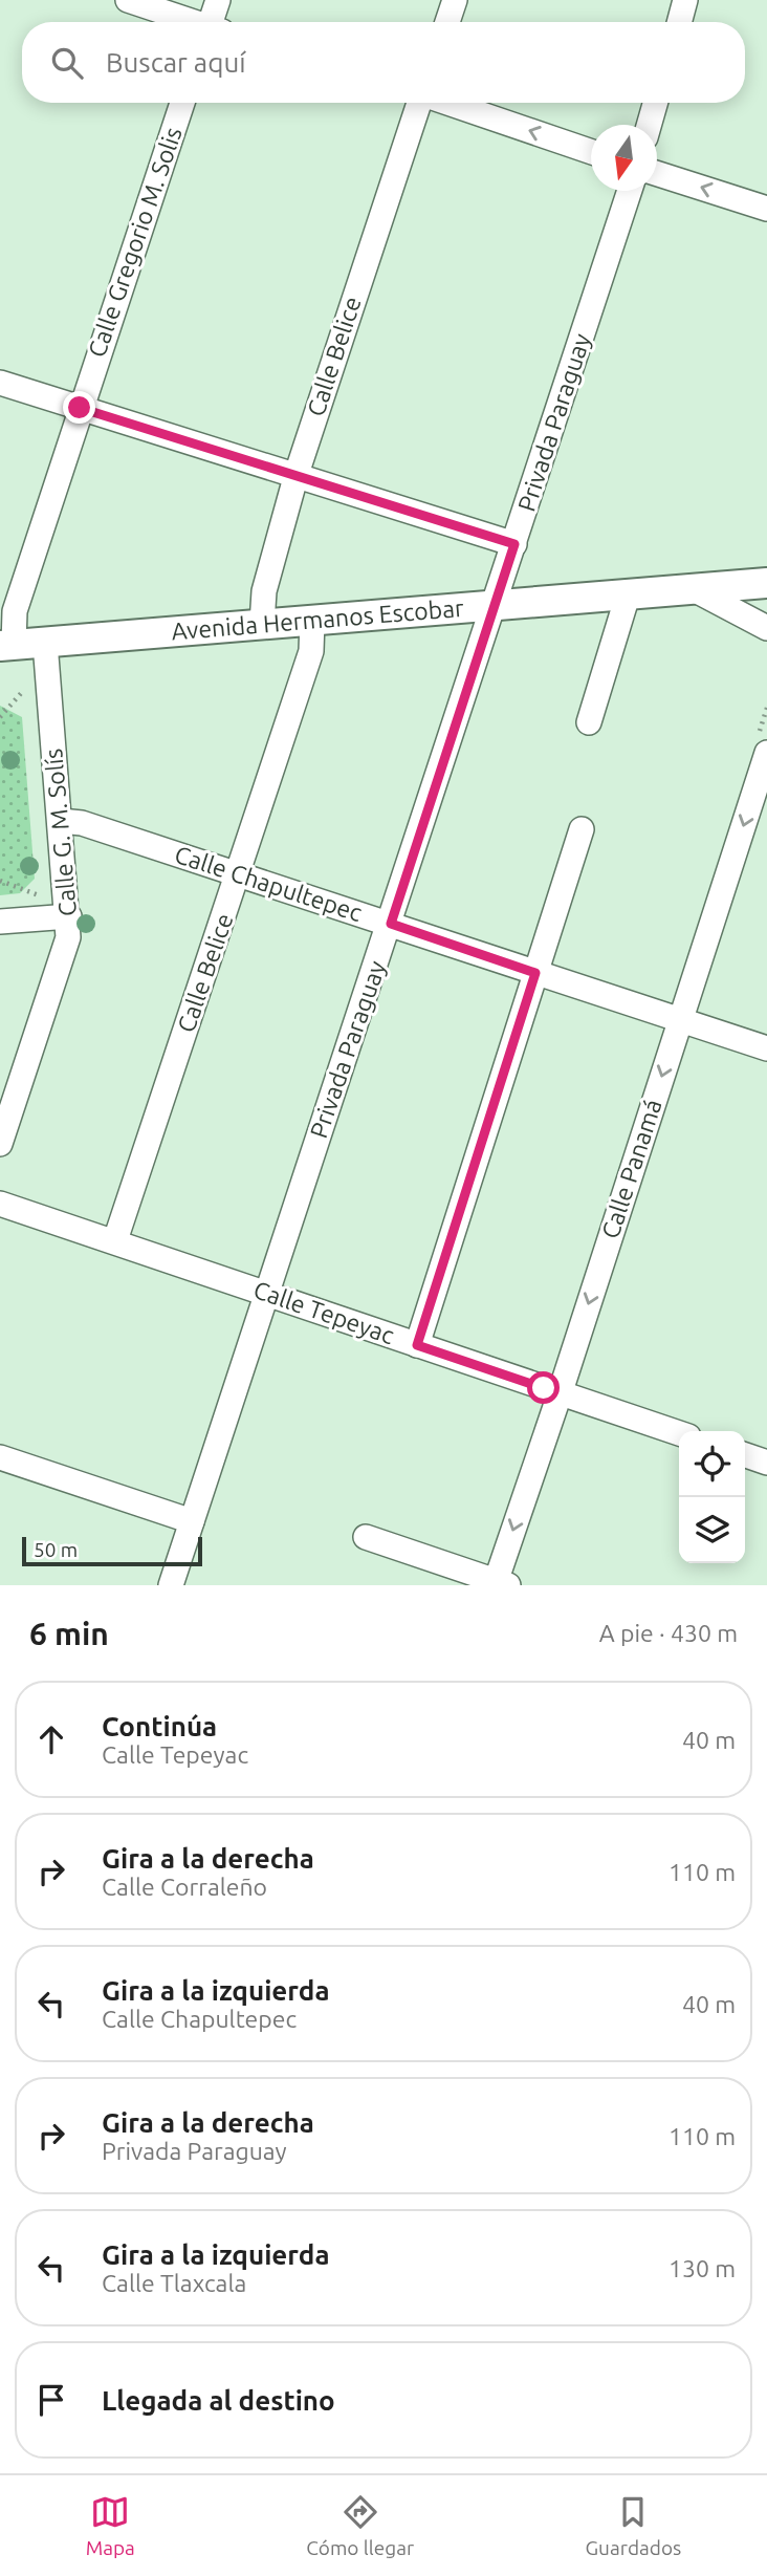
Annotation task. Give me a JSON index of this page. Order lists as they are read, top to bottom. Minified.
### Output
{"streets":{"main road":["Avenida Hermanos Escobar"],"street":["Calle Gregorio M. Solis","Calle Belice","Privada Paraguay","Calle G. M. Solís","Calle Chapultepec","Calle Panamá","Calle Tepeyac"]},"crossings":[["Calle Gregorio M. Solis","Avenida Hermanos Escobar"],["Calle Belice","Avenida Hermanos Escobar"],["Calle Belice","Calle Chapultepec"],["Calle Belice","Calle Tepeyac"],["Privada Paraguay","Avenida Hermanos Escobar"],["Privada Paraguay","Calle Chapultepec"],["Privada Paraguay","Calle Tepeyac"],["Avenida Hermanos Escobar","Calle G. M. Solís"],["Calle G. M. Solís","Calle Chapultepec"],["Calle Chapultepec","Calle Panamá"],["Calle Panamá","Calle Tepeyac"]],"scale_bar":"50 m","north":"bottom","page":{"search":"Buscar aquí","scale":"50 m","heading":["6 min","A pie · 430 m"],"list":[["Continúa","Calle Tepeyac","40 m"],["Gira a la derecha","Calle Corraleño","110 m"],["Gira a la izquierda","Calle Chapultepec","40 m"],["Gira a la derecha","Privada Paraguay","110 m"],["Gira a la izquierda","Calle Tlaxcala","130 m"],"Llegada al destino"],"nav":["Mapa","Cómo llegar","Guardados"]}}
